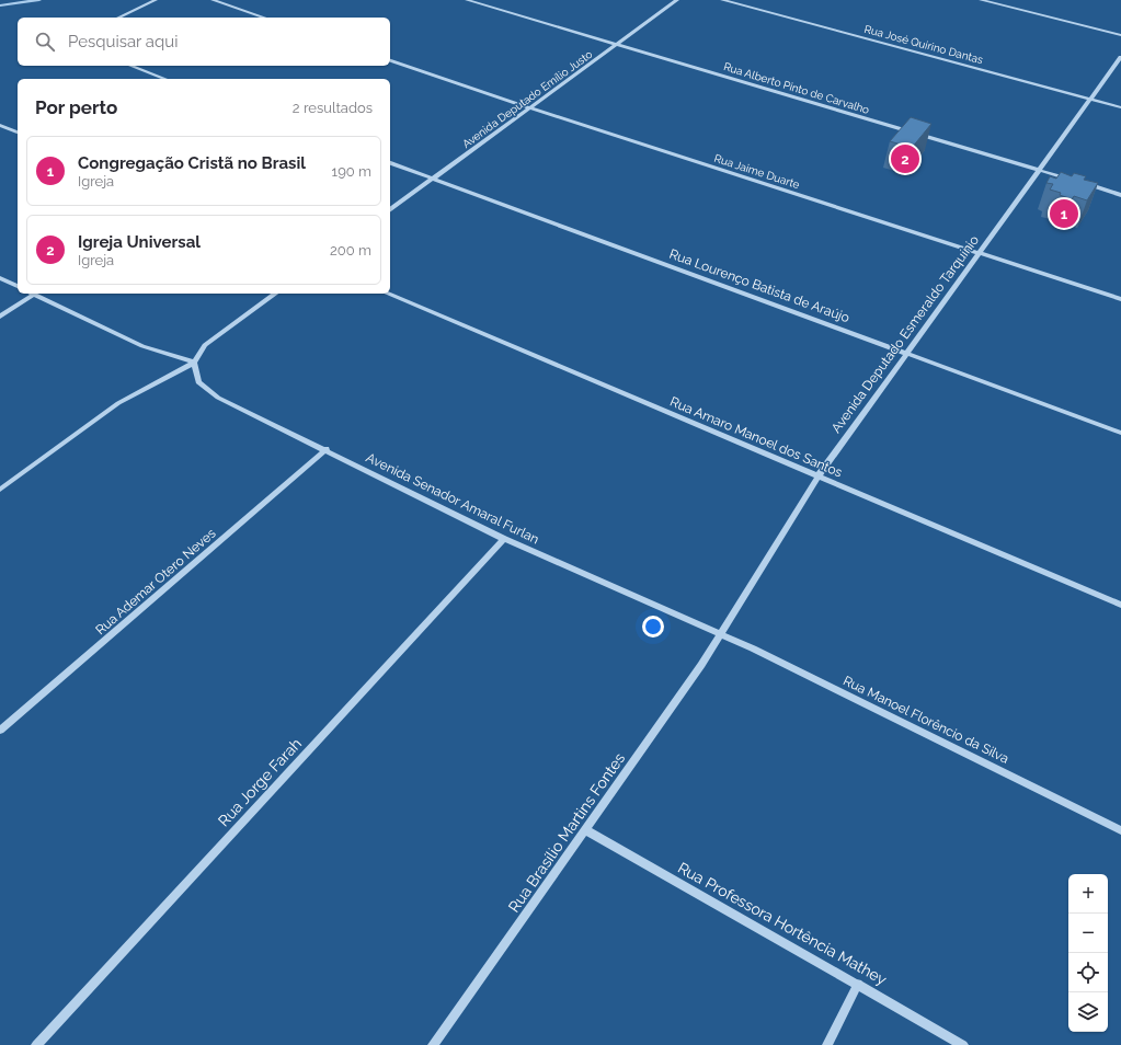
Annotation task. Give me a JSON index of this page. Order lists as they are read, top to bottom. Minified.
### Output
{"streets":{"street":["Rua José Quirino Dantas","Rua Alberto Pinto de Carvalho","Avenida Deputado Emílio Justo","Rua Jaime Duarte","Rua Lourenço Batista de Araújo","Avenida Deputado Esmeraldo Tarquínio","Rua Amaro Manoel dos Santos","Avenida Senador Amaral Furlan","Rua Ademar Otero Neves","Rua Manoel Florêncio da Silva","Rua Jorge Farah","Rua Brasílio Martins Fontes","Rua Professora Hortência Mathey"]},"crossings":[["Rua José Quirino Dantas","Avenida Deputado Esmeraldo Tarquínio"],["Rua Alberto Pinto de Carvalho","Avenida Deputado Emílio Justo"],["Rua Alberto Pinto de Carvalho","Avenida Deputado Esmeraldo Tarquínio"],["Avenida Deputado Emílio Justo","Rua Jaime Duarte"],["Avenida Deputado Emílio Justo","Rua Lourenço Batista de Araújo"],["Rua Jaime Duarte","Avenida Deputado Esmeraldo Tarquínio"],["Rua Lourenço Batista de Araújo","Avenida Deputado Esmeraldo Tarquínio"],["Avenida Deputado Esmeraldo Tarquínio","Rua Amaro Manoel dos Santos"],["Avenida Deputado Esmeraldo Tarquínio","Avenida Senador Amaral Furlan"],["Avenida Deputado Esmeraldo Tarquínio","Rua Manoel Florêncio da Silva"],["Avenida Deputado Esmeraldo Tarquínio","Rua Brasílio Martins Fontes"],["Avenida Senador Amaral Furlan","Rua Ademar Otero Neves"],["Avenida Senador Amaral Furlan","Rua Manoel Florêncio da Silva"],["Avenida Senador Amaral Furlan","Rua Jorge Farah"],["Avenida Senador Amaral Furlan","Rua Brasílio Martins Fontes"],["Rua Manoel Florêncio da Silva","Rua Brasílio Martins Fontes"],["Rua Brasílio Martins Fontes","Rua Professora Hortência Mathey"]],"page":{"search":"Pesquisar aqui","heading":["Por perto","2 resultados"],"list":[{"mark":"1","name":"Congregação Cristã no Brasil","note":"Igreja","value":"190 m"},{"mark":"2","name":"Igreja Universal","note":"Igreja","value":"200 m"}],"pins":["2","1"],"map_buttons":["+","−"]}}
